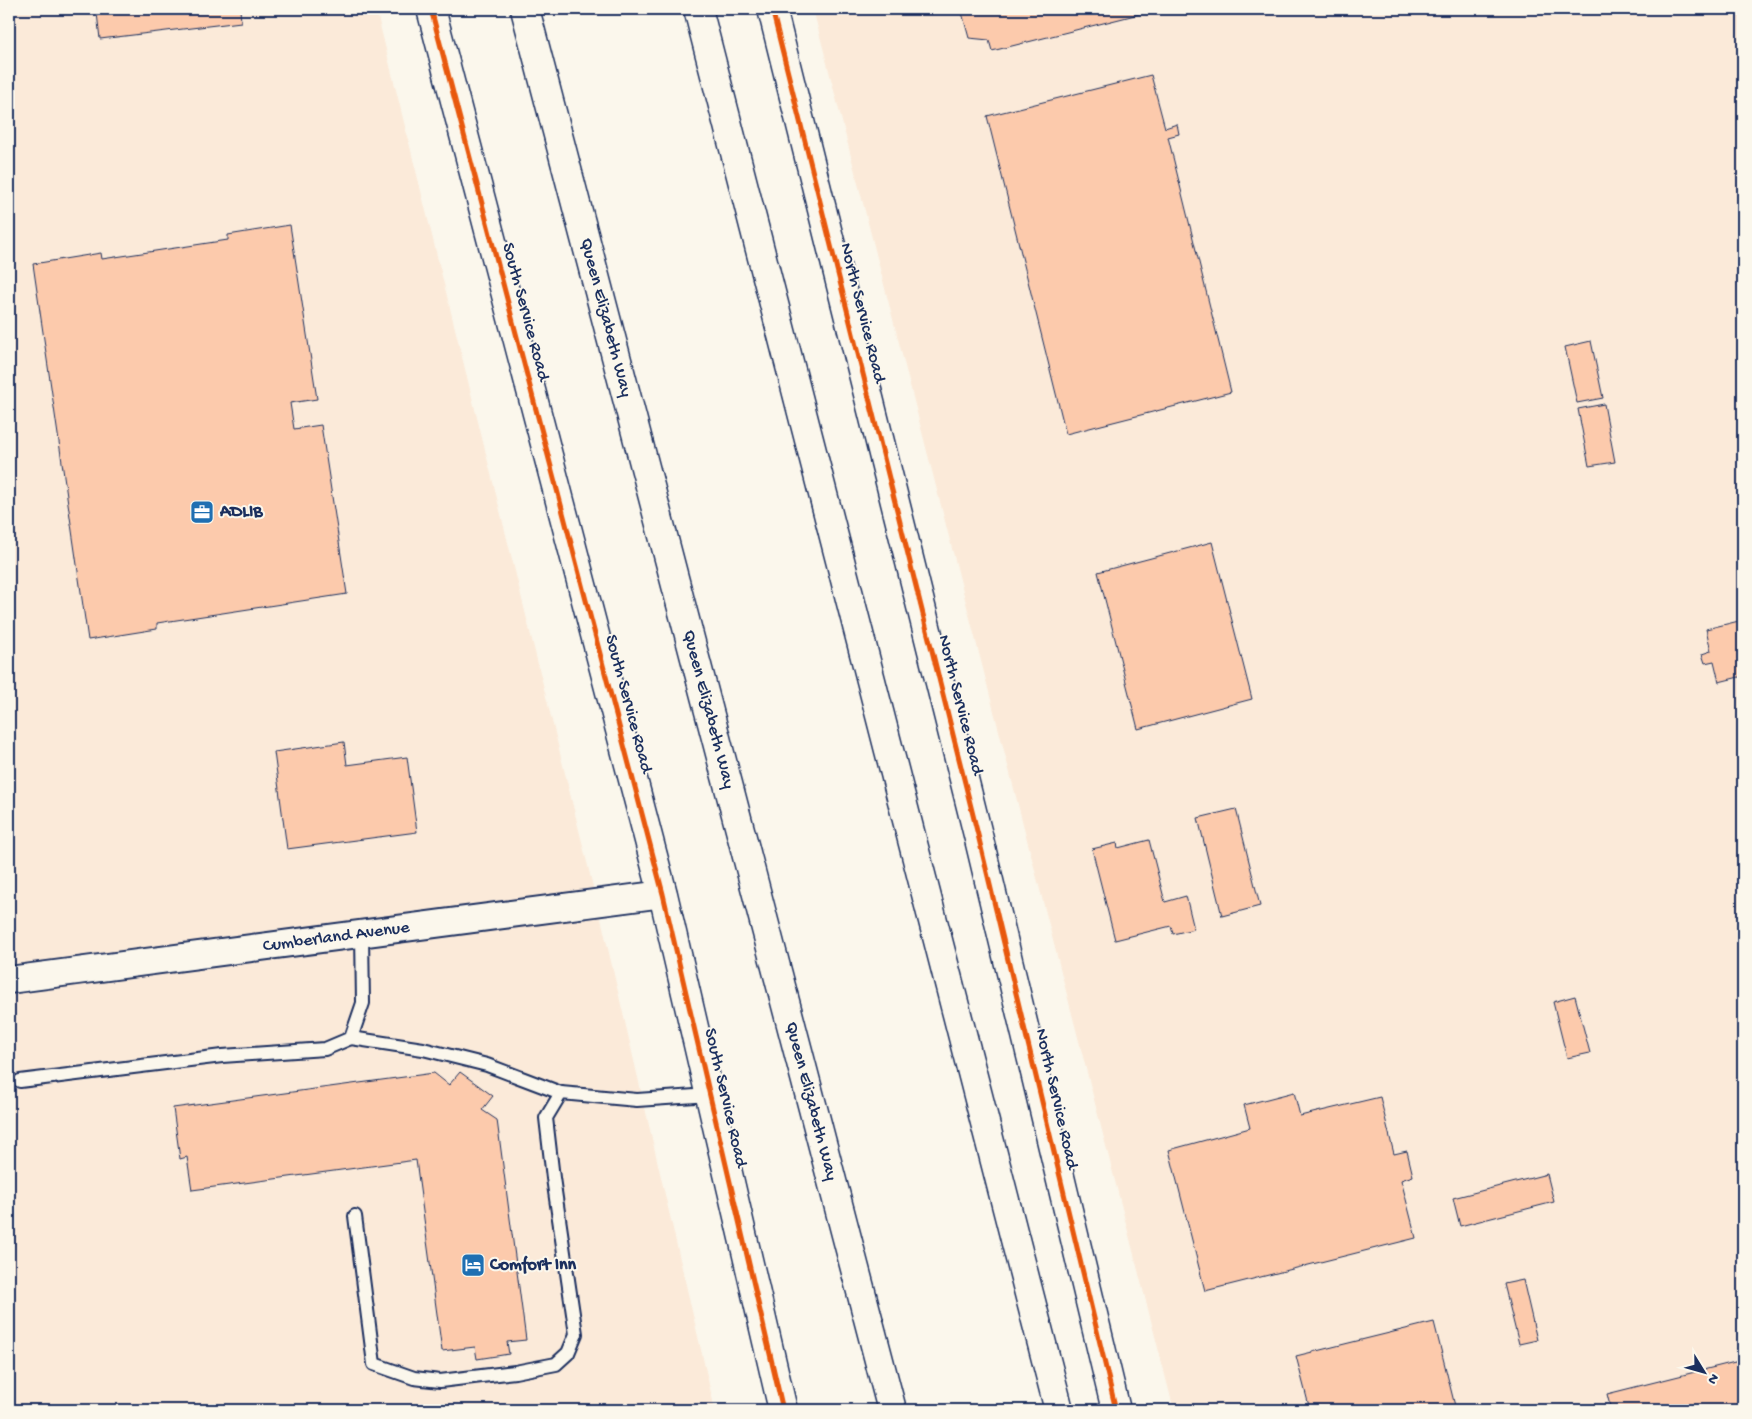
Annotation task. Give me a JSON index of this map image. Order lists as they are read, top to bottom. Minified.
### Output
{"streets":{"main road":["South Service Road","North Service Road","Queen Elizabeth Way"],"street":["Cumberland Avenue"]},"crossings":[["South Service Road","Cumberland Avenue"]],"places":{"office":["ADLIB"],"hotel":["Comfort Inn"]},"north":"bottom right"}
